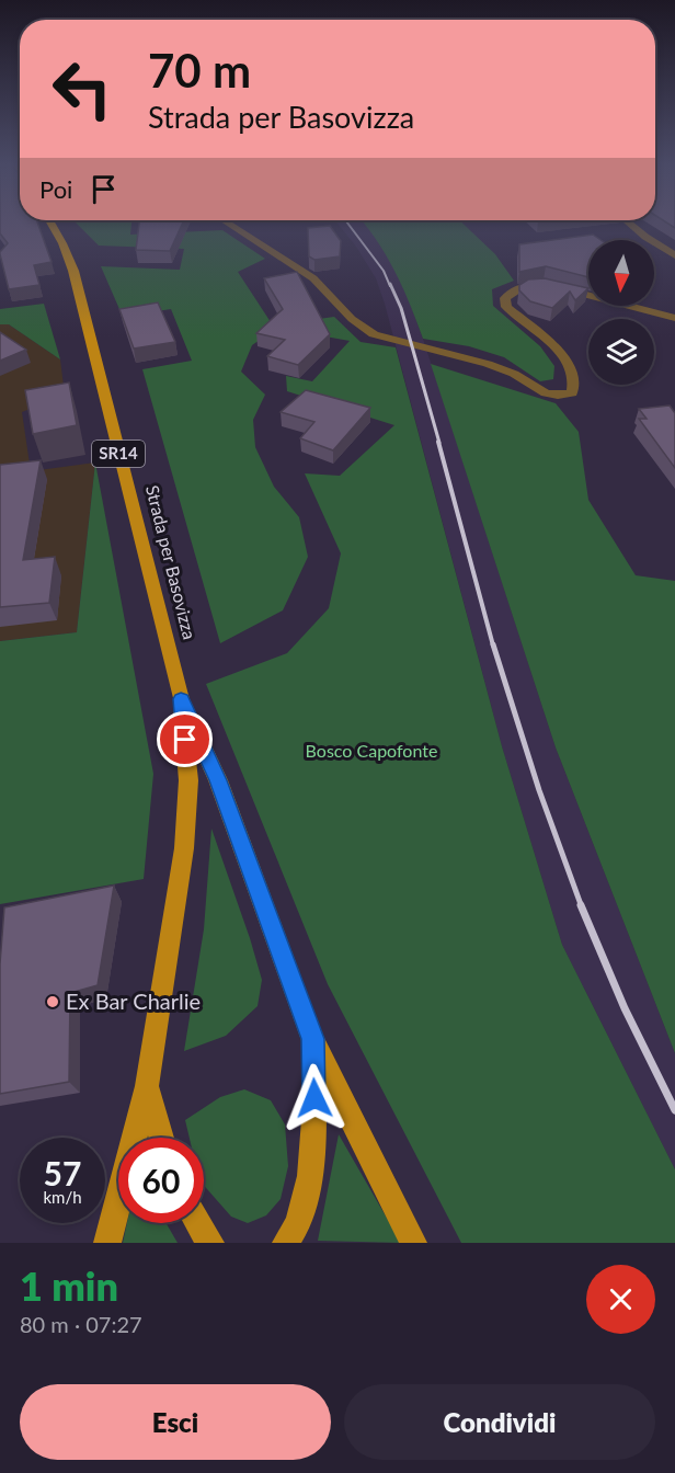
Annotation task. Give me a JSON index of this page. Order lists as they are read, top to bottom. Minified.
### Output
{"streets":{"main road":["SR14","Strada per Basovizza"]},"parks":["Bosco Capofonte"],"places":["Ex Bar Charlie"],"north":"bottom","page":{"turn":["70 m","Strada per Basovizza"],"then":"Poi","speed":"57 km/h","limit":"60","heading":["1 min","80 m · 07:27"],"buttons":["Esci","Condividi"]}}
